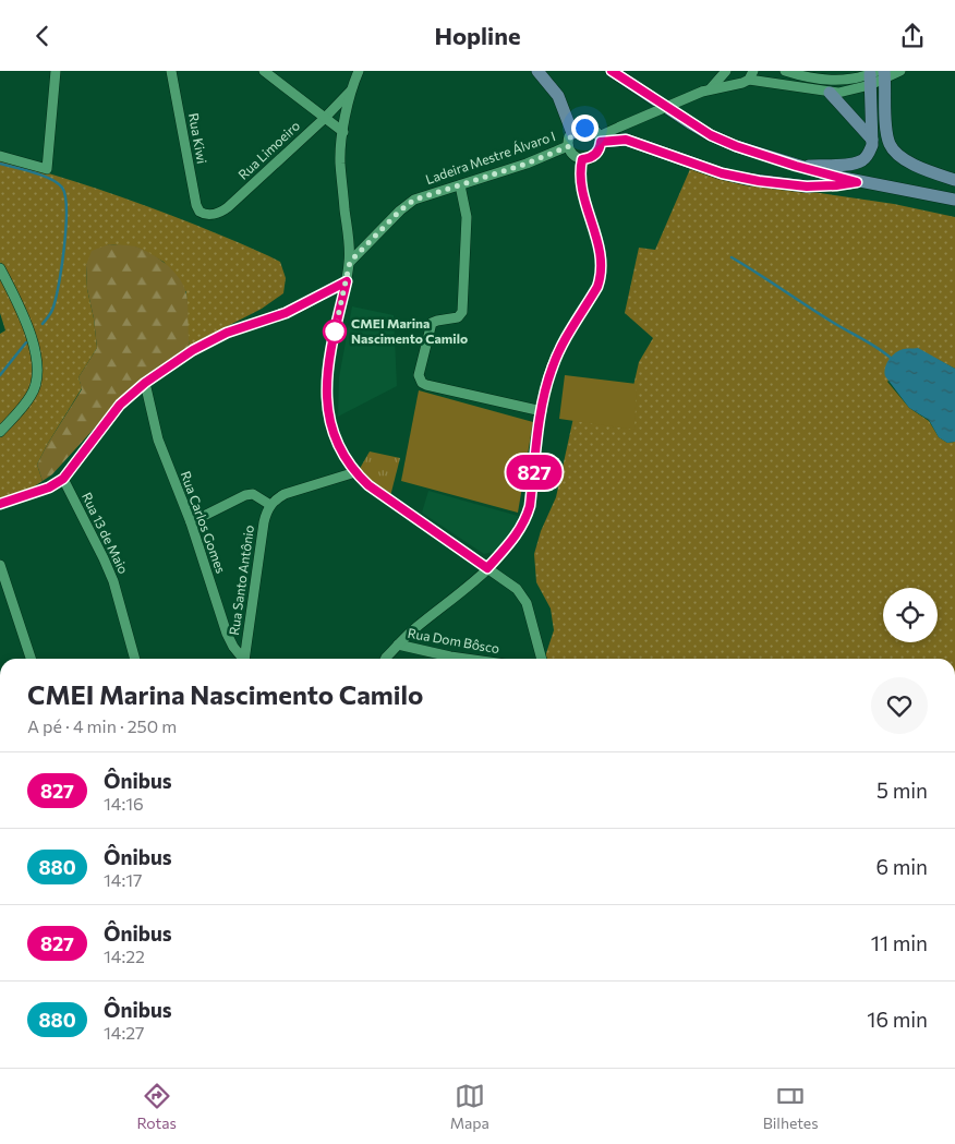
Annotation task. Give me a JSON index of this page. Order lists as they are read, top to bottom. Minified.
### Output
{"streets":{"street":["Rua Kiwi","Rua Limoeiro","Ladeira Mestre Álvaro I","Rua Carlos Gomes","Rua 13 de Maio","Rua Santo Antônio","Rua Dom Bôsco"]},"crossings":[["Rua Kiwi","Rua Limoeiro"]],"places":["CMEI Marina Nascimento Camilo"],"lines":["bus line 827"],"page":{"header":"Hopline","on_map":"827","heading":["CMEI Marina Nascimento Camilo","A pé · 4 min · 250 m"],"list":[{"mark":"827","name":"Ônibus","note":"14:16","value":"5 min"},{"mark":"880","name":"Ônibus","note":"14:17","value":"6 min"},{"mark":"827","name":"Ônibus","note":"14:22","value":"11 min"},{"mark":"880","name":"Ônibus","note":"14:27","value":"16 min"}],"tabs":["Rotas","Mapa","Bilhetes"]}}
